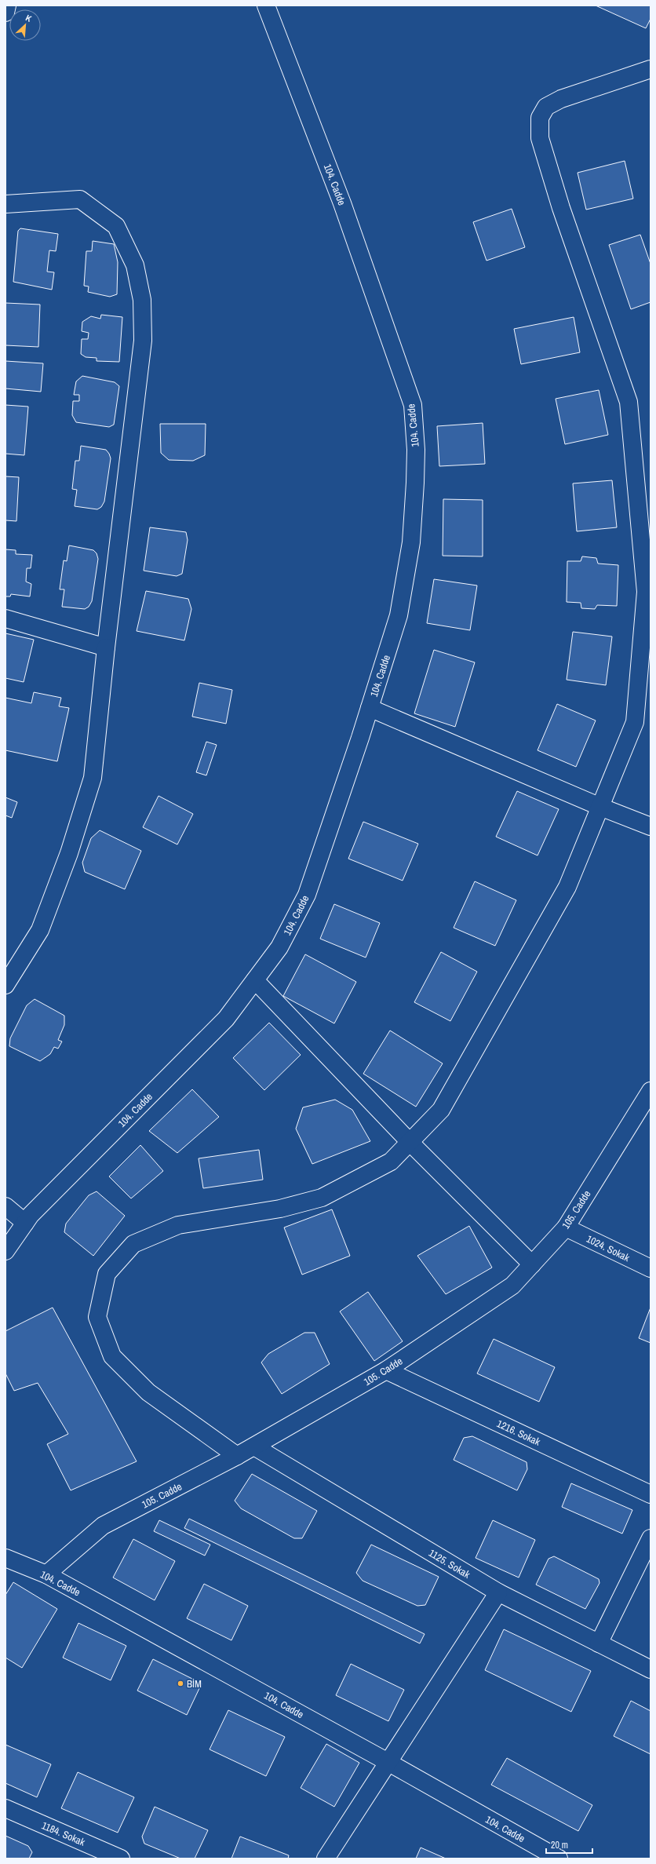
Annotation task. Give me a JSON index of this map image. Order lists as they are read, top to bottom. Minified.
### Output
{"streets":{"street":["104. Cadde","105. Cadde","1024. Sokak","1216. Sokak","1125. Sokak","1184. Sokak"]},"crossings":[["104. Cadde","105. Cadde"],["105. Cadde","1024. Sokak"],["105. Cadde","1216. Sokak"],["105. Cadde","1125. Sokak"]],"places":["BİM"],"scale_bar":"20 m","north":"top right"}
